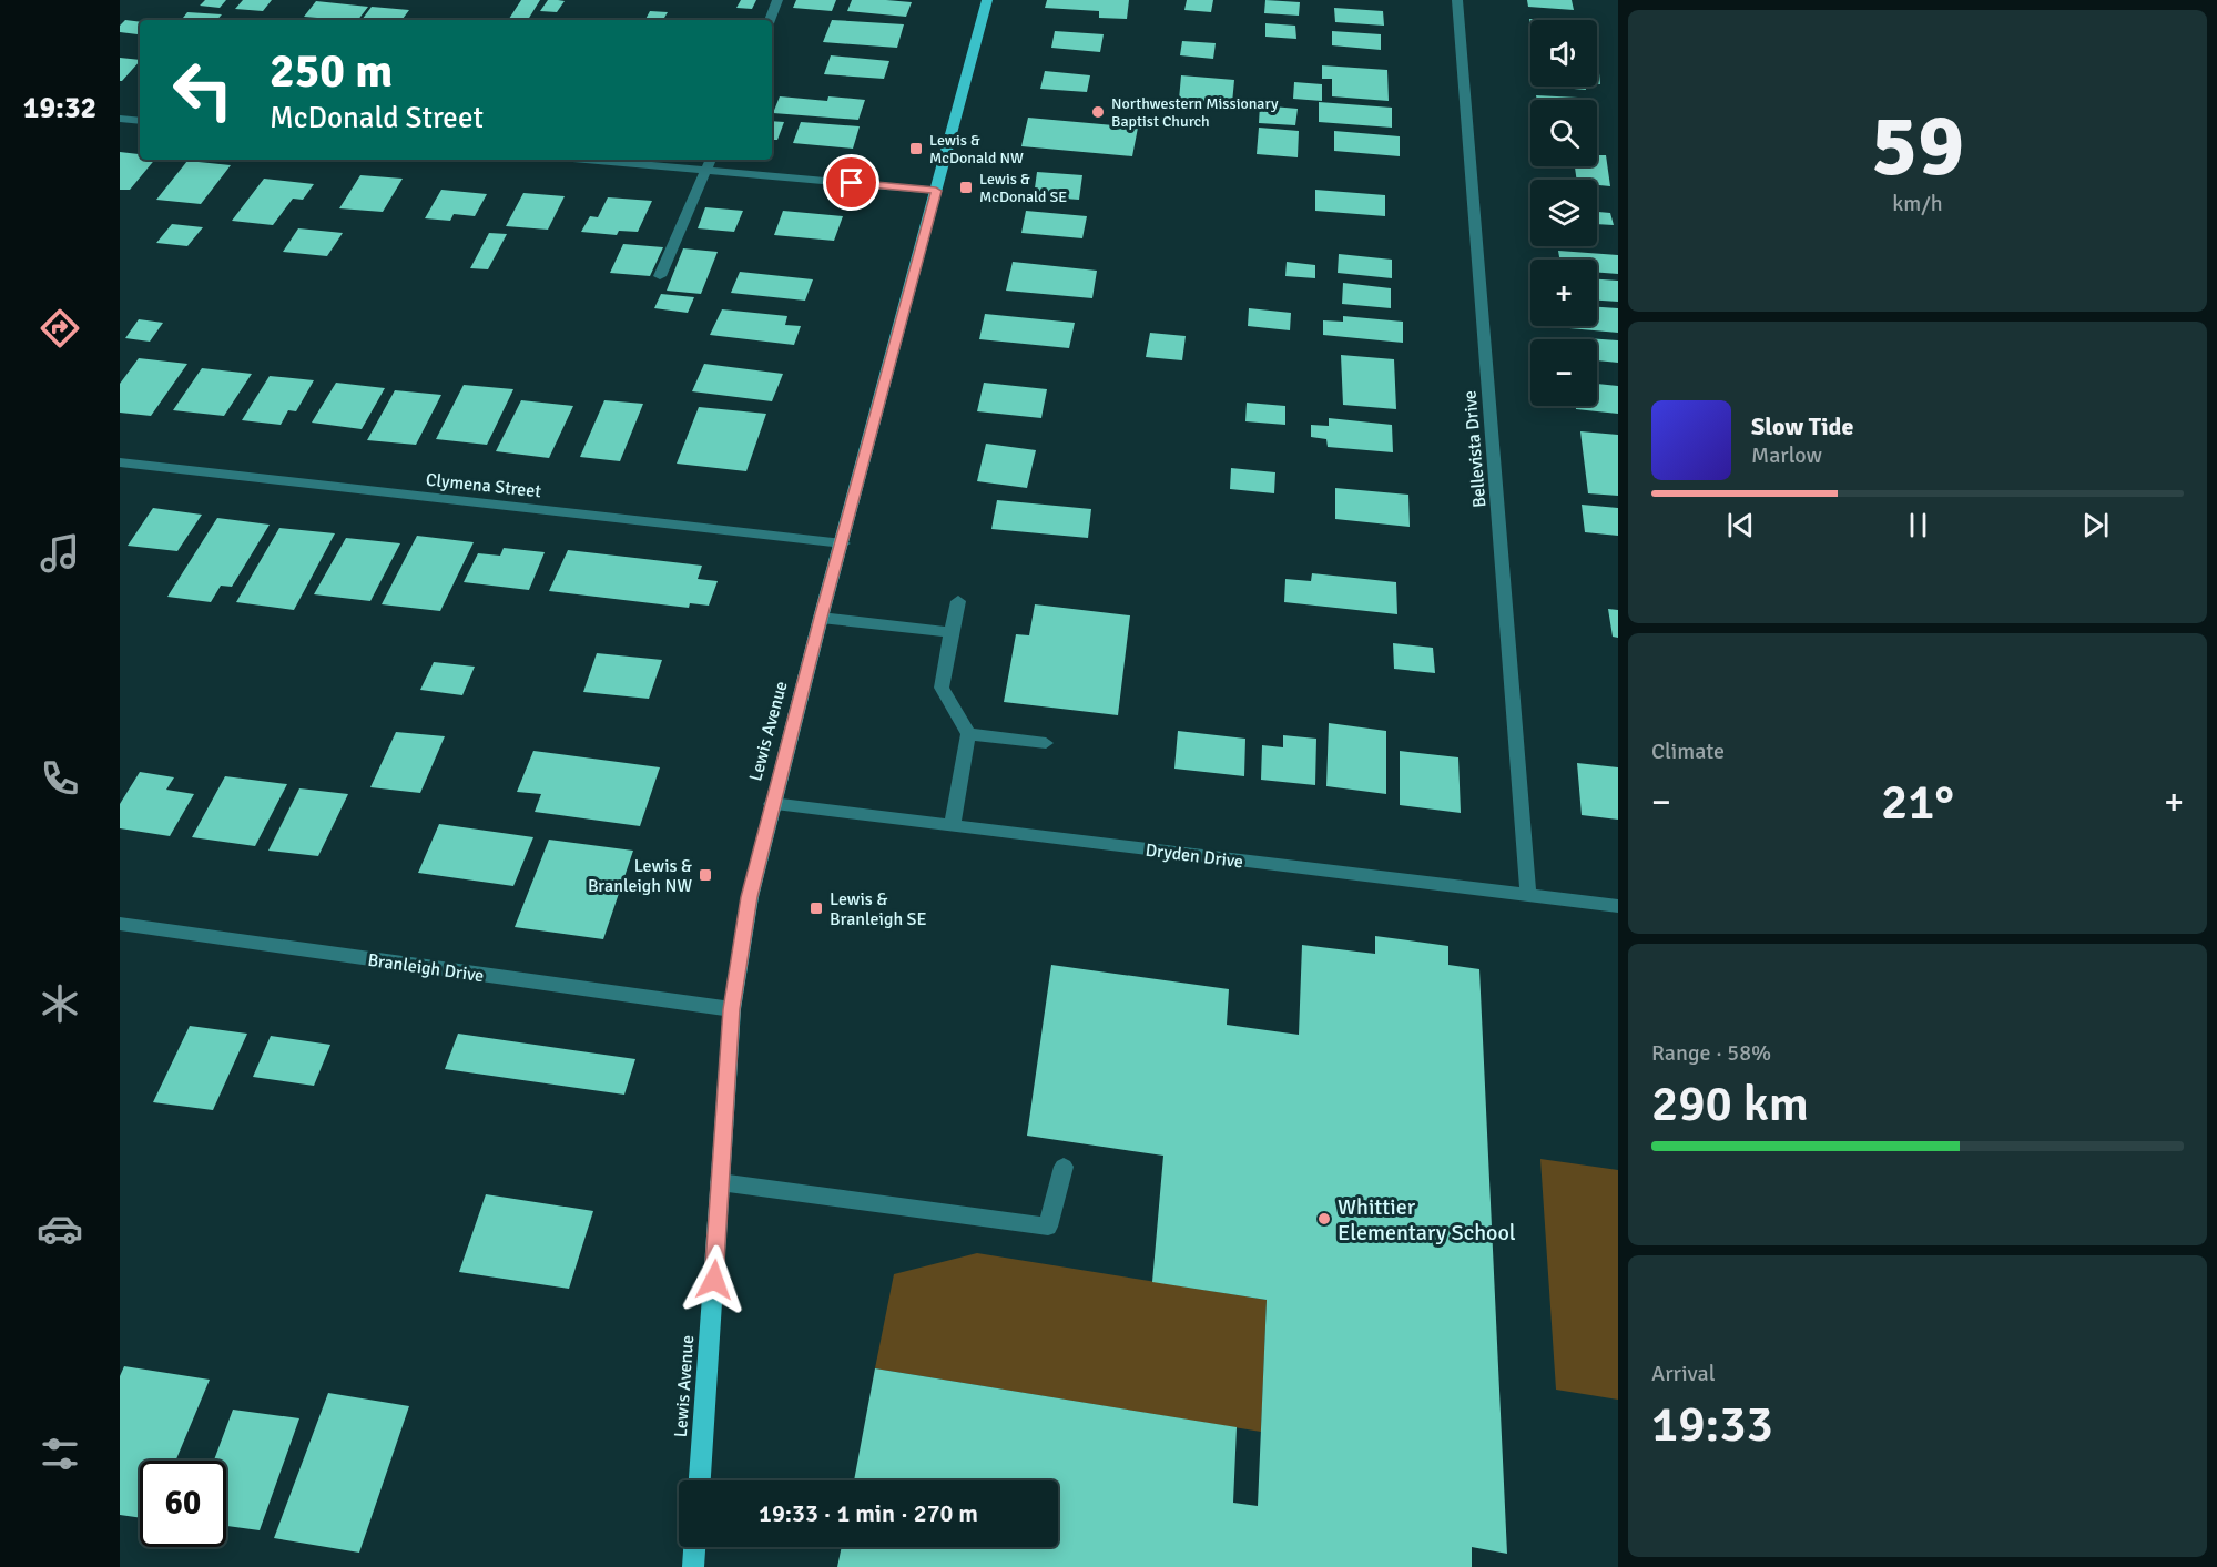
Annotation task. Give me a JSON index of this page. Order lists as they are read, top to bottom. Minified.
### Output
{"streets":{"main road":["Lewis Avenue"],"street":["Bellevista Drive","Clymena Street","Dryden Drive","Branleigh Drive"]},"crossings":[["Bellevista Drive","Dryden Drive"],["Clymena Street","Lewis Avenue"],["Lewis Avenue","Dryden Drive"],["Lewis Avenue","Branleigh Drive"]],"places":{"other":["Northwestern Missionary Baptist Church","Whittier Elementary School"],"transit":["Lewis & McDonald NW","Lewis & McDonald SE","Lewis & Branleigh NW","Lewis & Branleigh SE"]},"page":{"tabs":"19:32","tile":[["59","km/h"],"Climate",["Range · 58%","290 km"],["Arrival","19:33"]],"map_buttons":["+","−"],"turn":["250 m","McDonald Street"],"song":["Slow Tide","Marlow"],"heat":["−","21°","+"],"limit":"60","trip":"19:33 · 1 min · 270 m"}}
